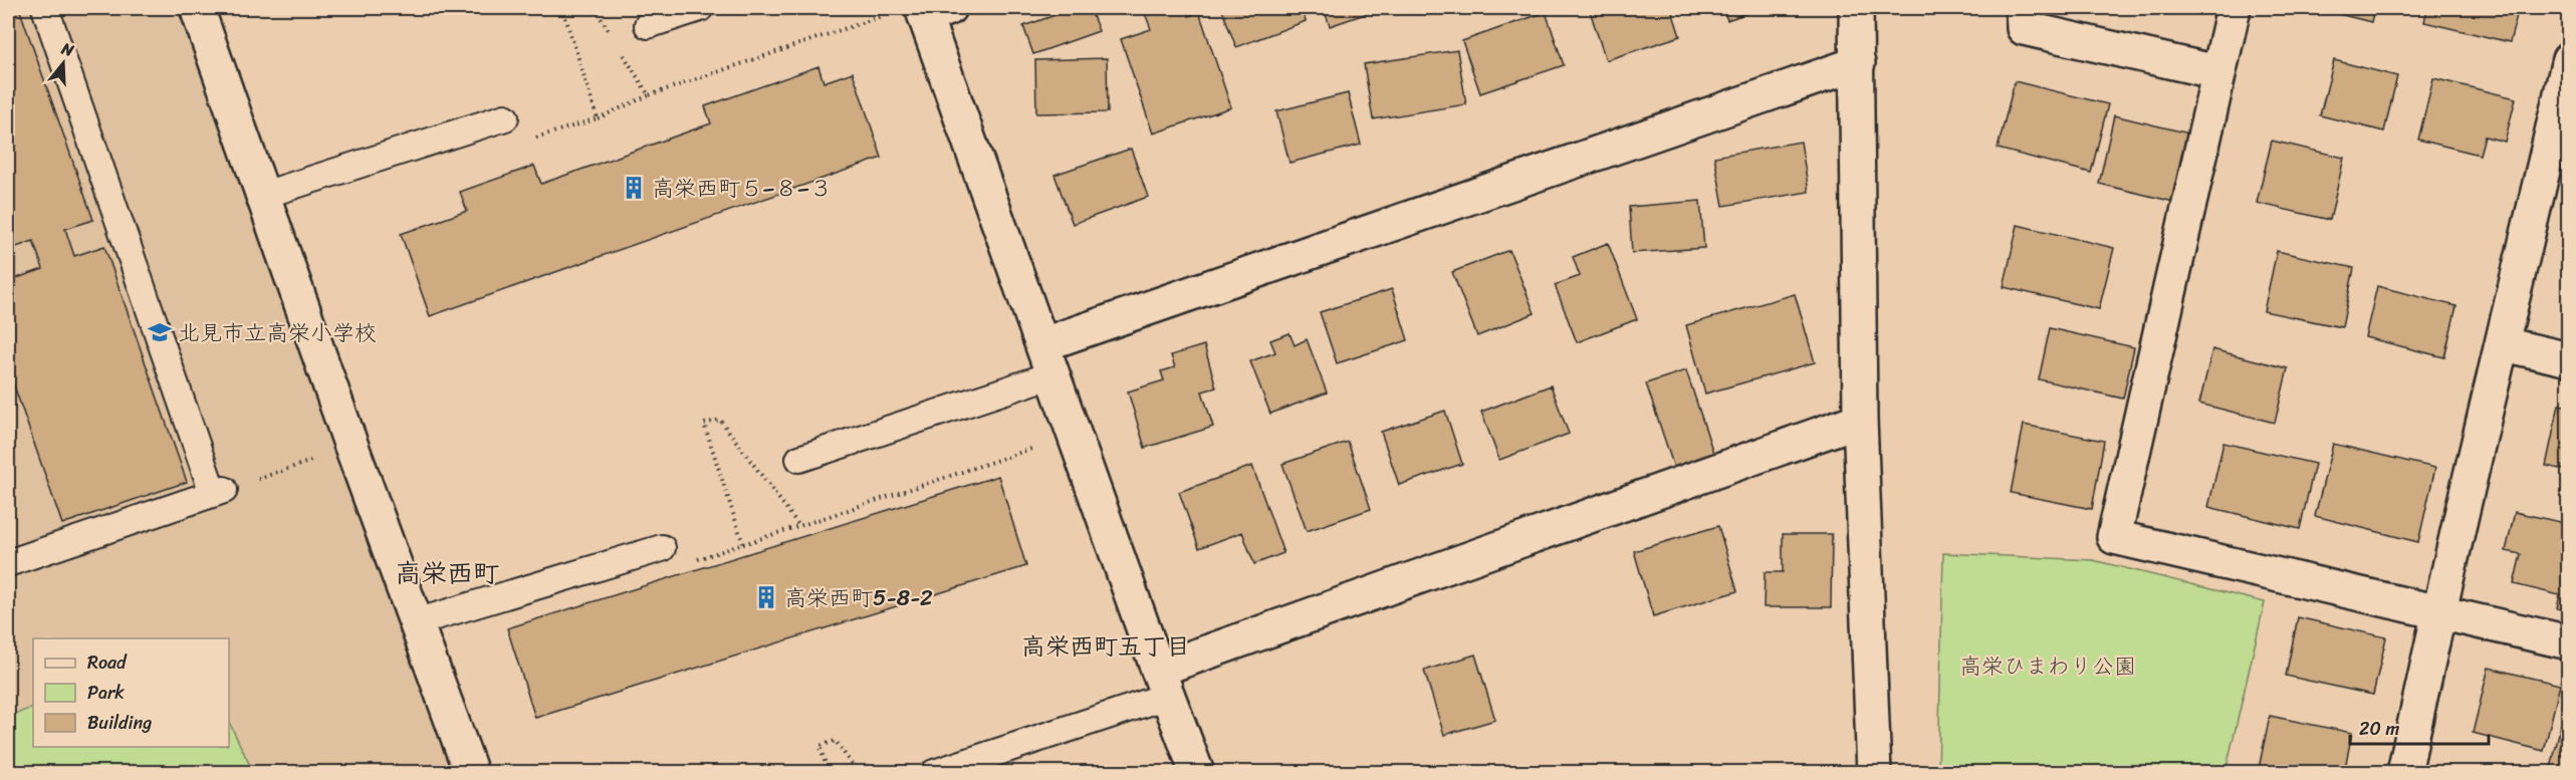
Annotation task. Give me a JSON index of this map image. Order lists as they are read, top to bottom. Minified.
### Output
{"districts":["高栄西町","高栄西町五丁目"],"parks":["高栄ひまわり公園"],"places":{"building":["高栄西町５−８−３","高栄西町5-8-2"],"school or university":["北見市立高栄小学校"]},"legend":["Road","Park","Building"],"scale_bar":"20 m","north":"top"}
